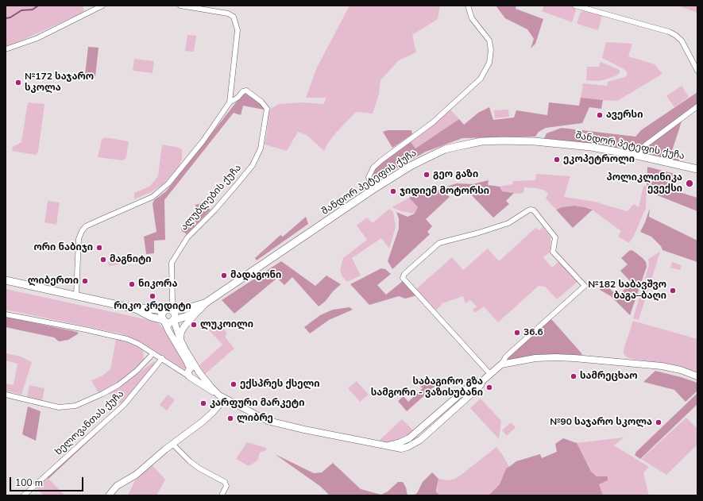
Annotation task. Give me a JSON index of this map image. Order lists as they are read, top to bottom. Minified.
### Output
{"streets":{"main road":["შანდორ პეტეფის ქუჩა"],"street":["ალუბლების ქუჩა","ხელოვანთას ქუჩა"]},"crossings":[["შანდორ პეტეფის ქუჩა","ალუბლების ქუჩა"]],"places":["№172 საჯარო სკოლა","ავერსი","ეკოპეტროლი","გეო გაზი","პოლიკლინიკა ევექსი","ჯიდიემ მოტორსი","ორი ნაბიჯი","მაგნიტი","მადაგონი","ლიბერთი","ნიკორა","№182 საბავშვო ბაგა–ბაღი","რიკო კრედიტი","ლუკოილი","36.6","სამრეცხაო","ექსპრეს ქსელი","საბაგირო გზა სამგორი - ვაზისუბანი","კარფური მარკეტი","ლიბრე","№90 საჯარო სკოლა"],"scale_bar":"100 m"}
